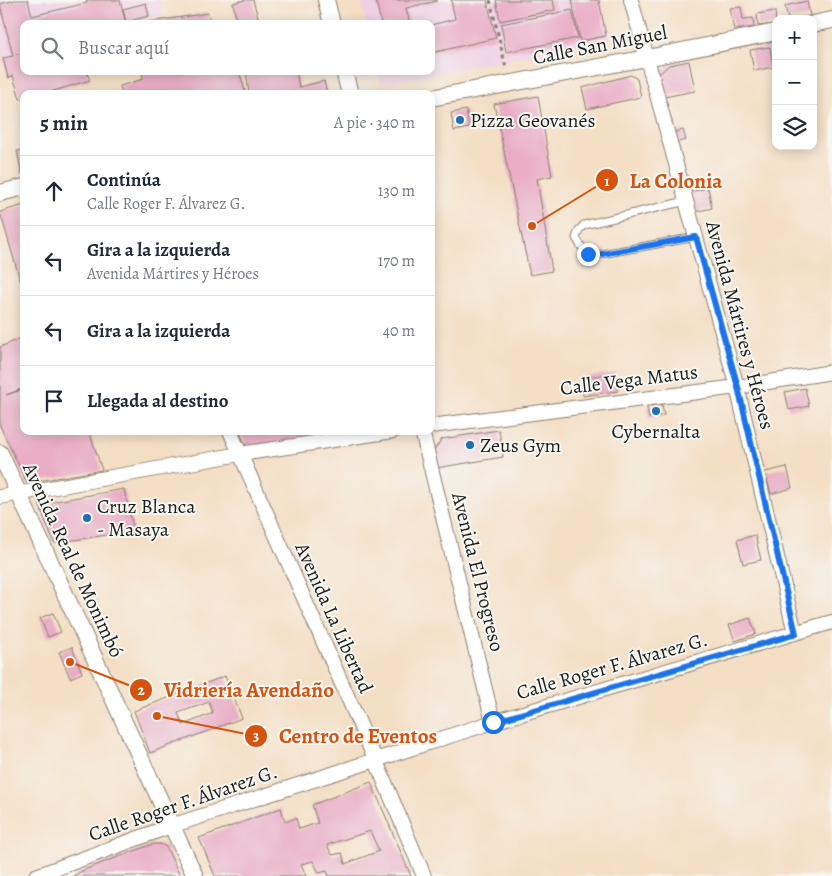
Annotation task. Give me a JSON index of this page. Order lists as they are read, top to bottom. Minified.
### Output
{"streets":{"street":["Calle San Miguel","Avenida Mártires y Héroes","Calle Vega Matus","Avenida Real de Monimbó","Avenida El Progreso","Avenida La Libertad","Calle Roger F. Álvarez G."]},"crossings":[["Calle San Miguel","Avenida Mártires y Héroes"],["Avenida Mártires y Héroes","Calle Vega Matus"],["Avenida Mártires y Héroes","Calle Roger F. Álvarez G."],["Avenida Real de Monimbó","Calle Roger F. Álvarez G."],["Avenida El Progreso","Calle Roger F. Álvarez G."],["Avenida La Libertad","Calle Roger F. Álvarez G."]],"places":["Pizza Geovanés","La Colonia","Cybernalta","Zeus Gym","Cruz Blanca - Masaya","Vidriería Avendaño","Centro de Eventos"],"page":{"map_buttons":["+","−"],"search":"Buscar aquí","heading":["5 min","A pie · 340 m"],"list":[["Continúa","Calle Roger F. Álvarez G.","130 m"],["Gira a la izquierda","Avenida Mártires y Héroes","170 m"],["Gira a la izquierda","40 m"],"Llegada al destino"]}}
